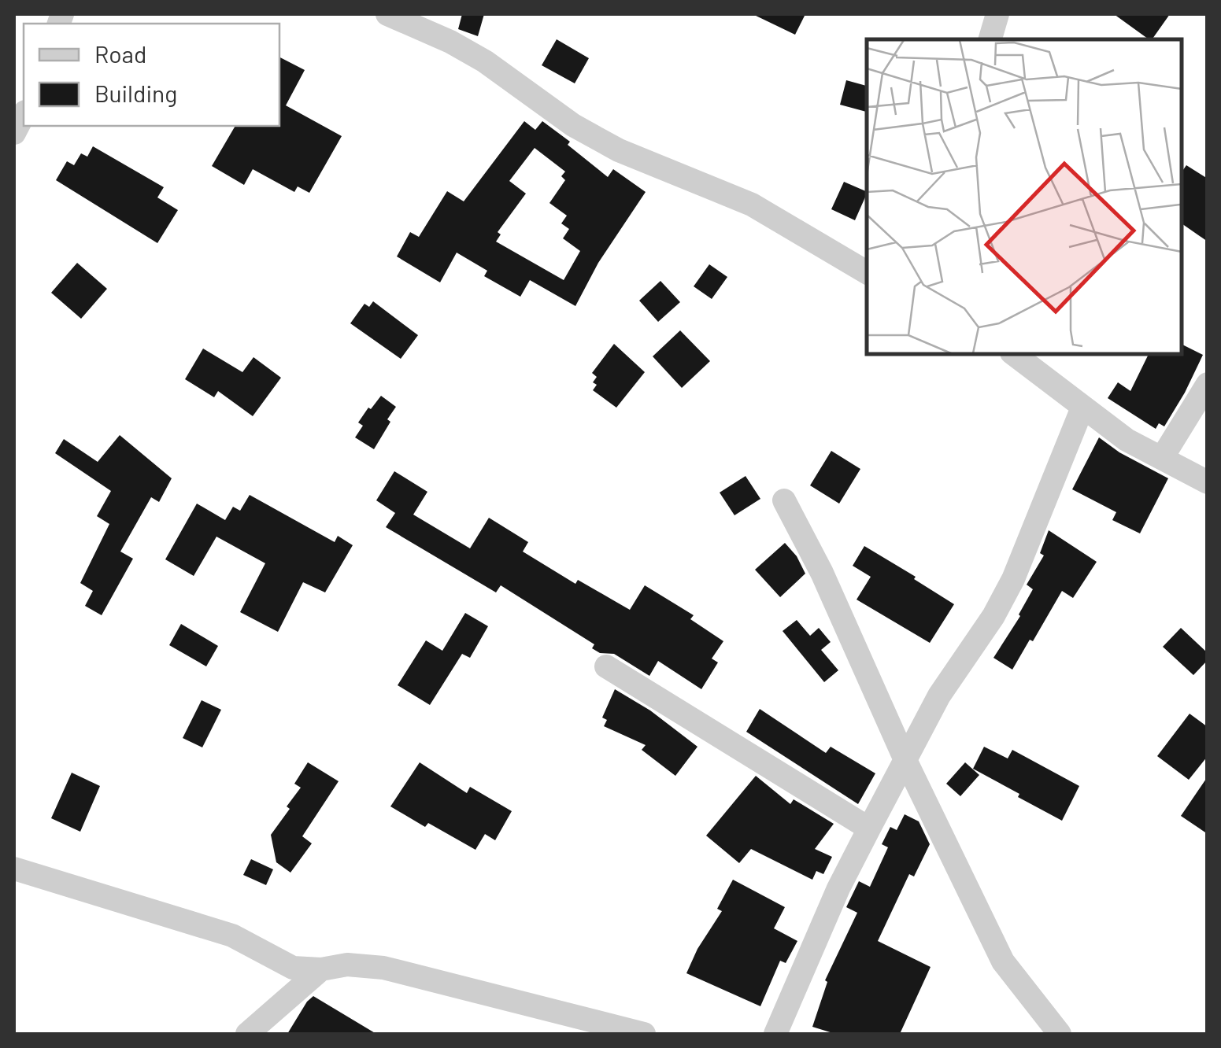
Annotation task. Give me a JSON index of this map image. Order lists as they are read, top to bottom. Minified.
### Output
{"legend":["Road","Building"]}
